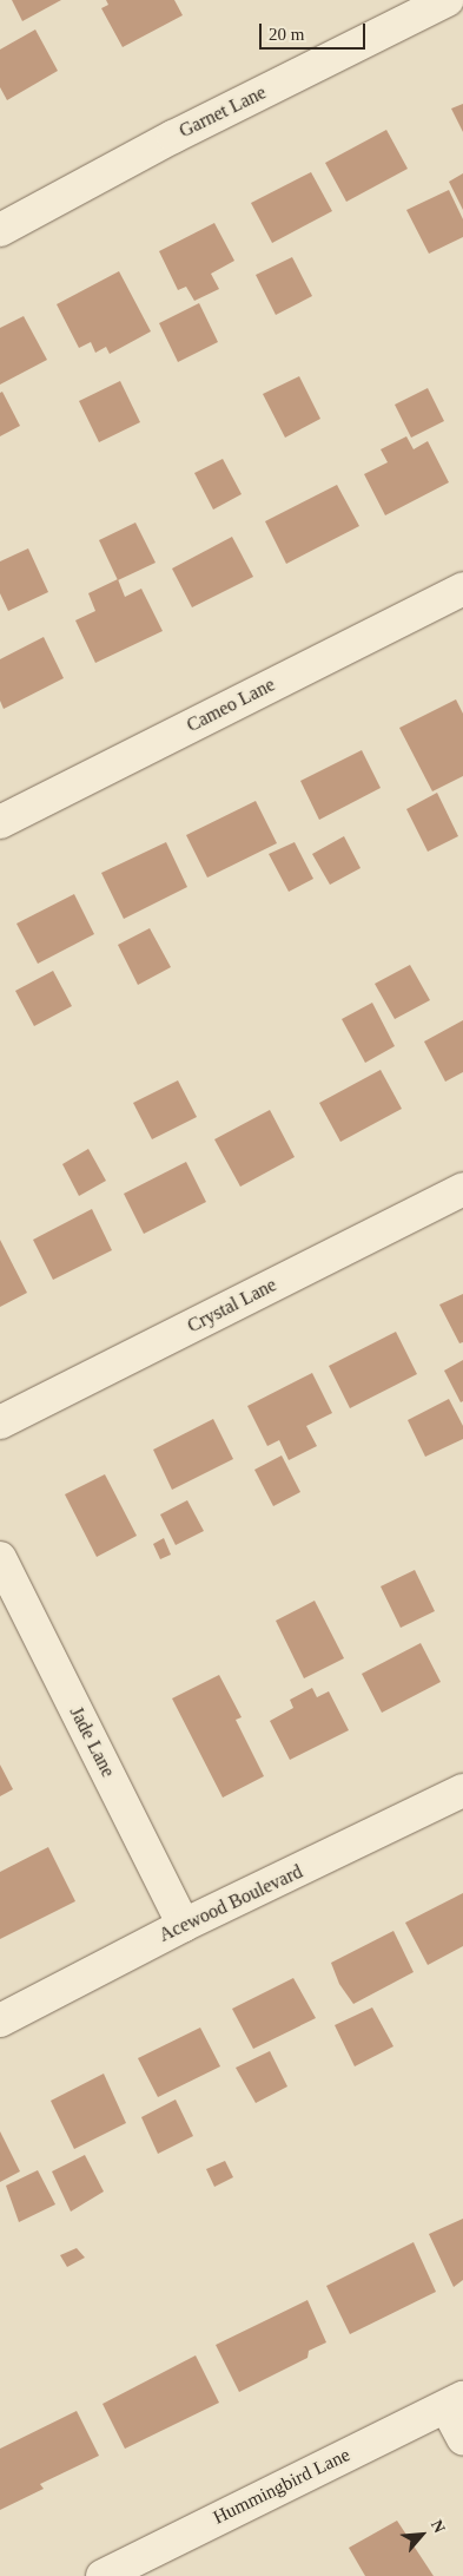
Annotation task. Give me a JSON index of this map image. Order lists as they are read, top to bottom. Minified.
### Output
{"streets":{"street":["Garnet Lane","Cameo Lane","Crystal Lane","Jade Lane","Acewood Boulevard","Hummingbird Lane"]},"crossings":[["Jade Lane","Acewood Boulevard"]],"scale_bar":"20 m","north":"top right"}
